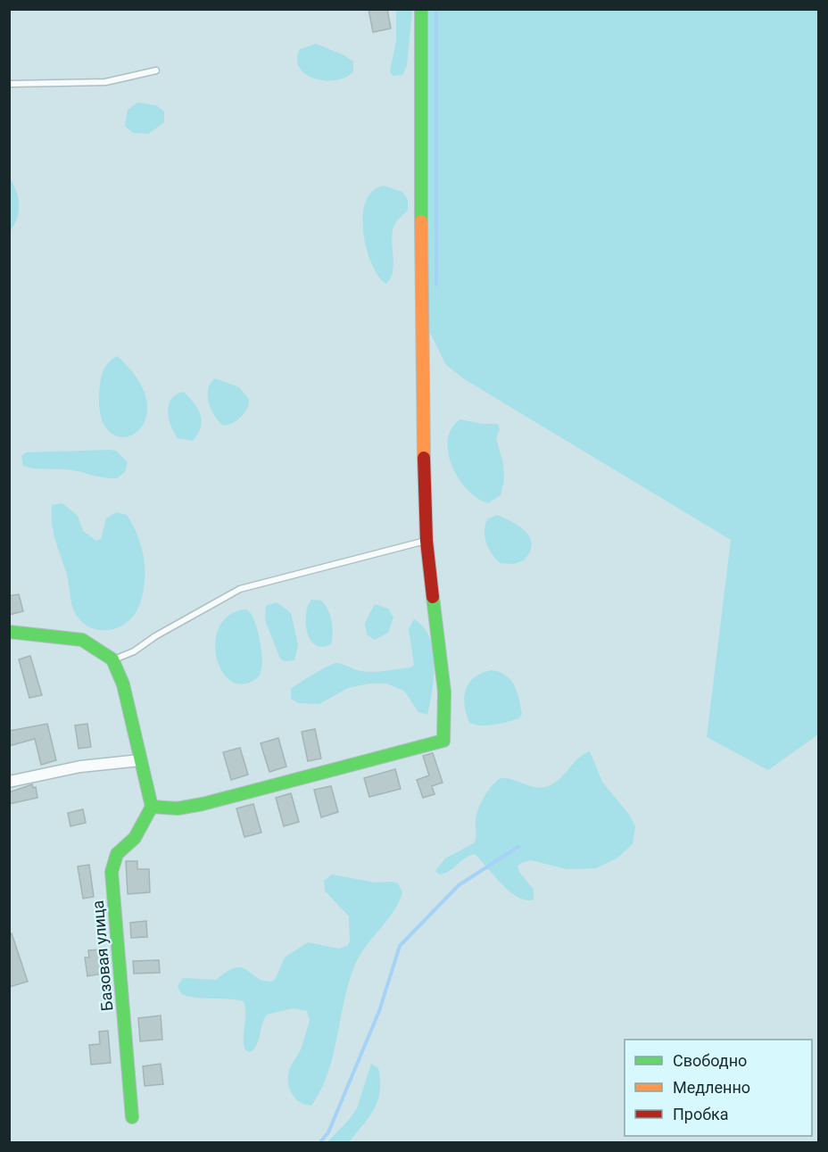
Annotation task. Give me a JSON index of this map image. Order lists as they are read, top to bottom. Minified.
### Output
{"streets":{"street":["Базовая улица"]},"legend":["Свободно","Медленно","Пробка"]}
